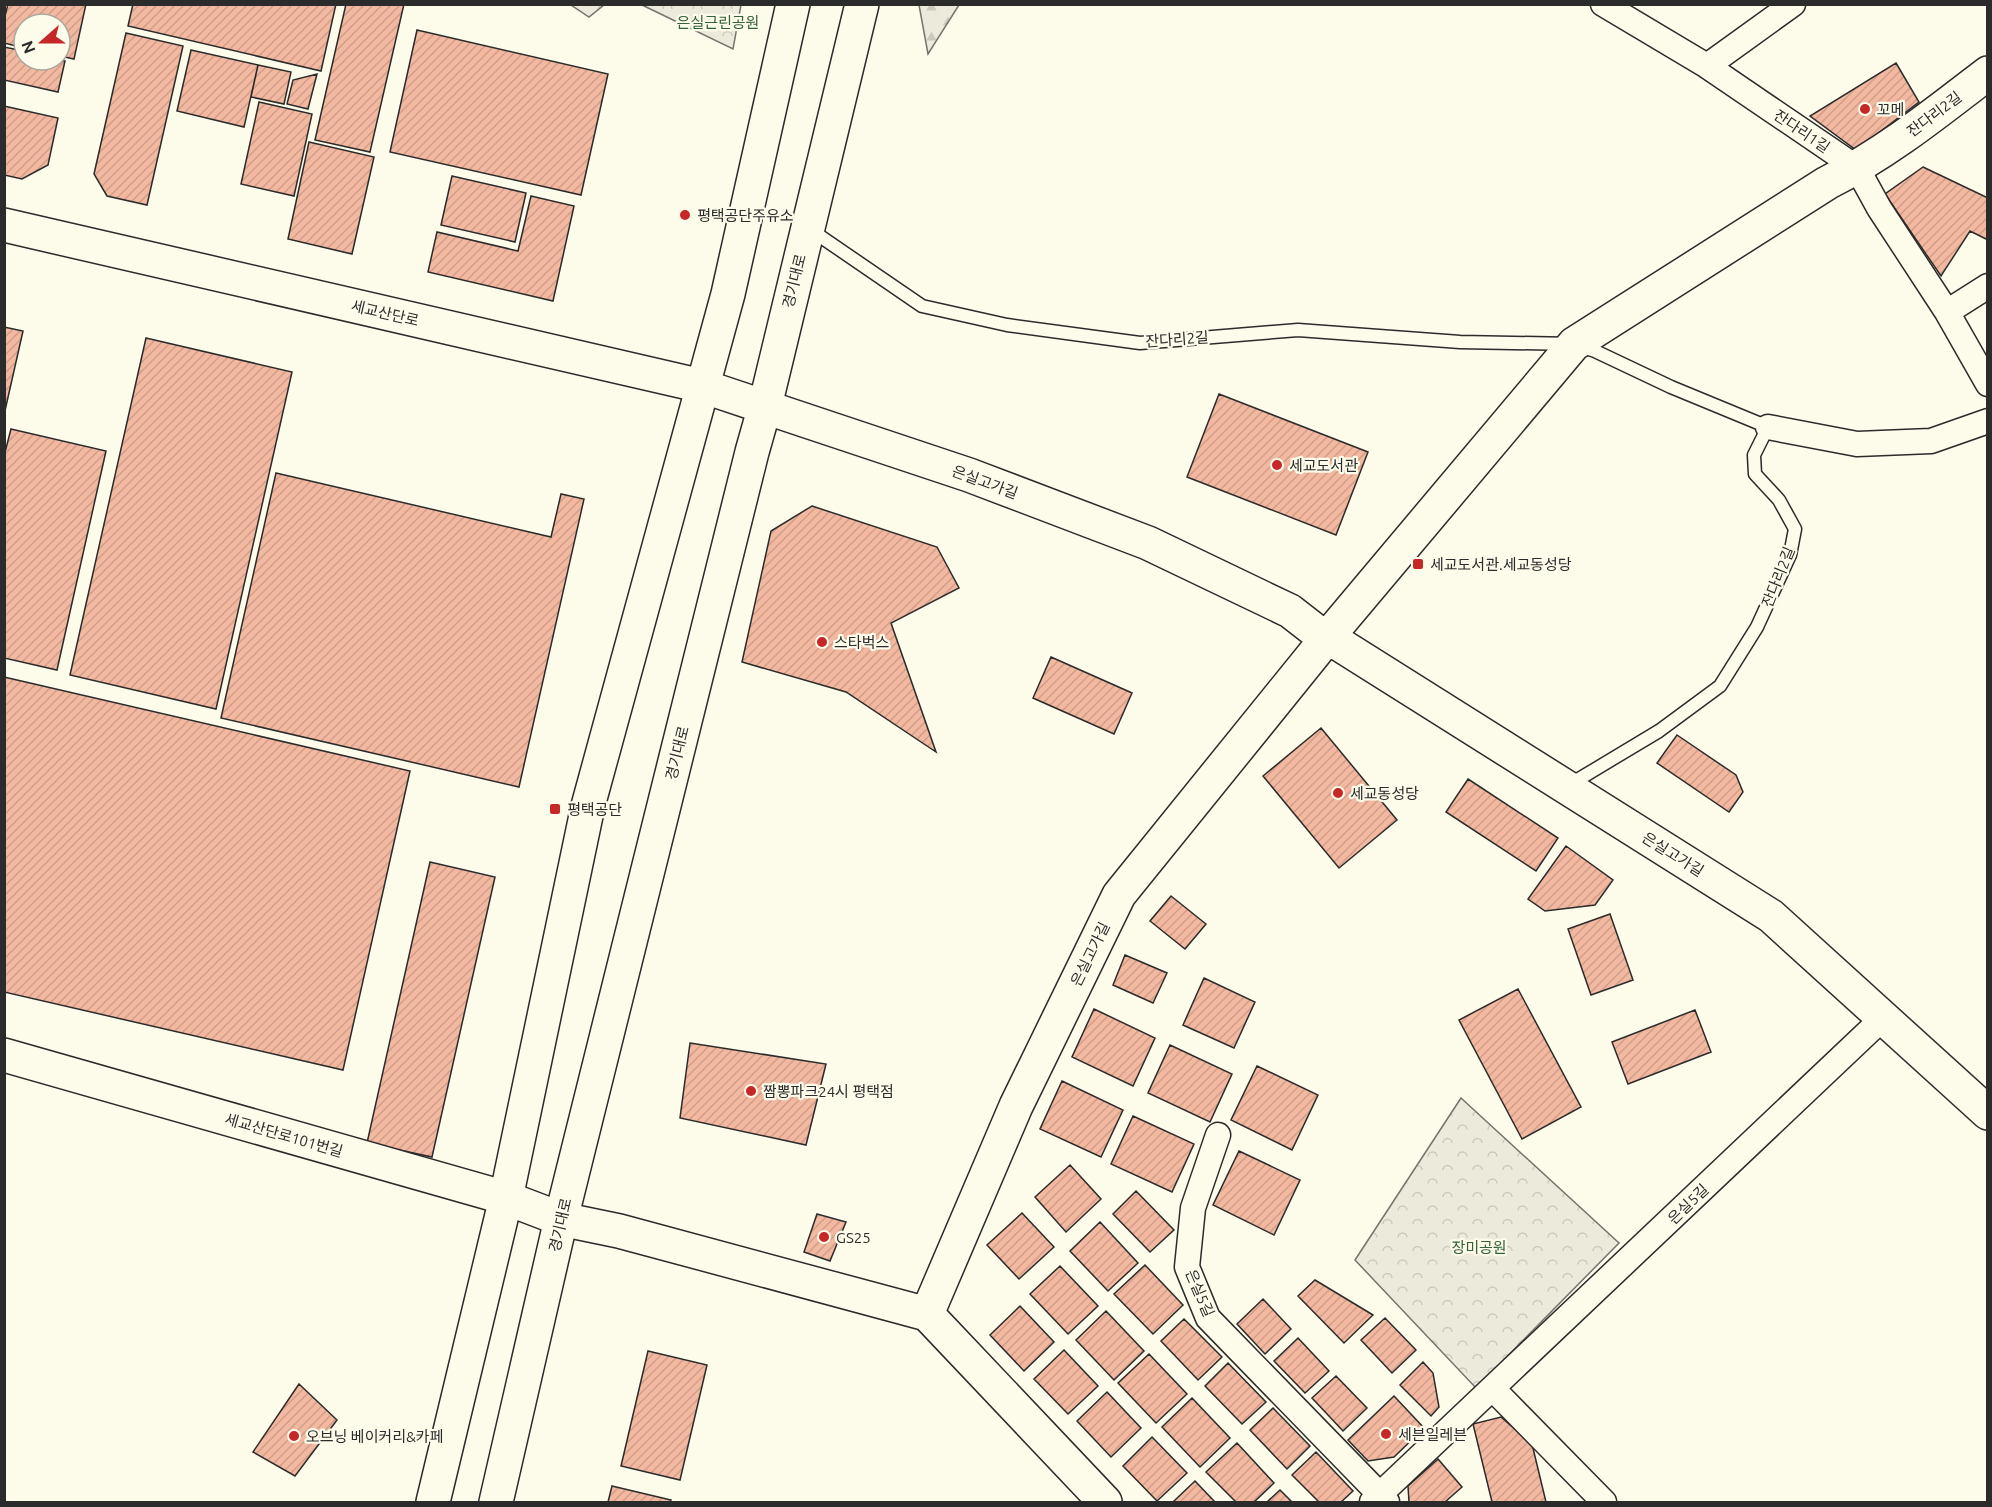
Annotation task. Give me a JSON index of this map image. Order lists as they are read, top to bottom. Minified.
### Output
{"streets":{"street":["잔다리2길","잔다리1길","경기대로","세교산단로","은실고가길","세교산단로101번길","은실5길"]},"crossings":[["잔다리2길","잔다리1길"],["잔다리2길","경기대로"],["잔다리2길","은실고가길"],["경기대로","세교산단로"],["경기대로","은실고가길"],["경기대로","세교산단로101번길"],["세교산단로","은실고가길"],["은실고가길","세교산단로101번길"],["은실고가길","은실5길"]],"parks":["은실근린공원","장미공원"],"places":{"other":["꼬메","평택공단주유소","세교도서관","스타벅스","세교동성당","짬뽕파크24시 평택점","GS25","세븐일레븐","오브닝 베이커리&카페"],"transit":["세교도서관.세교동성당","평택공단"]},"north":"left"}
